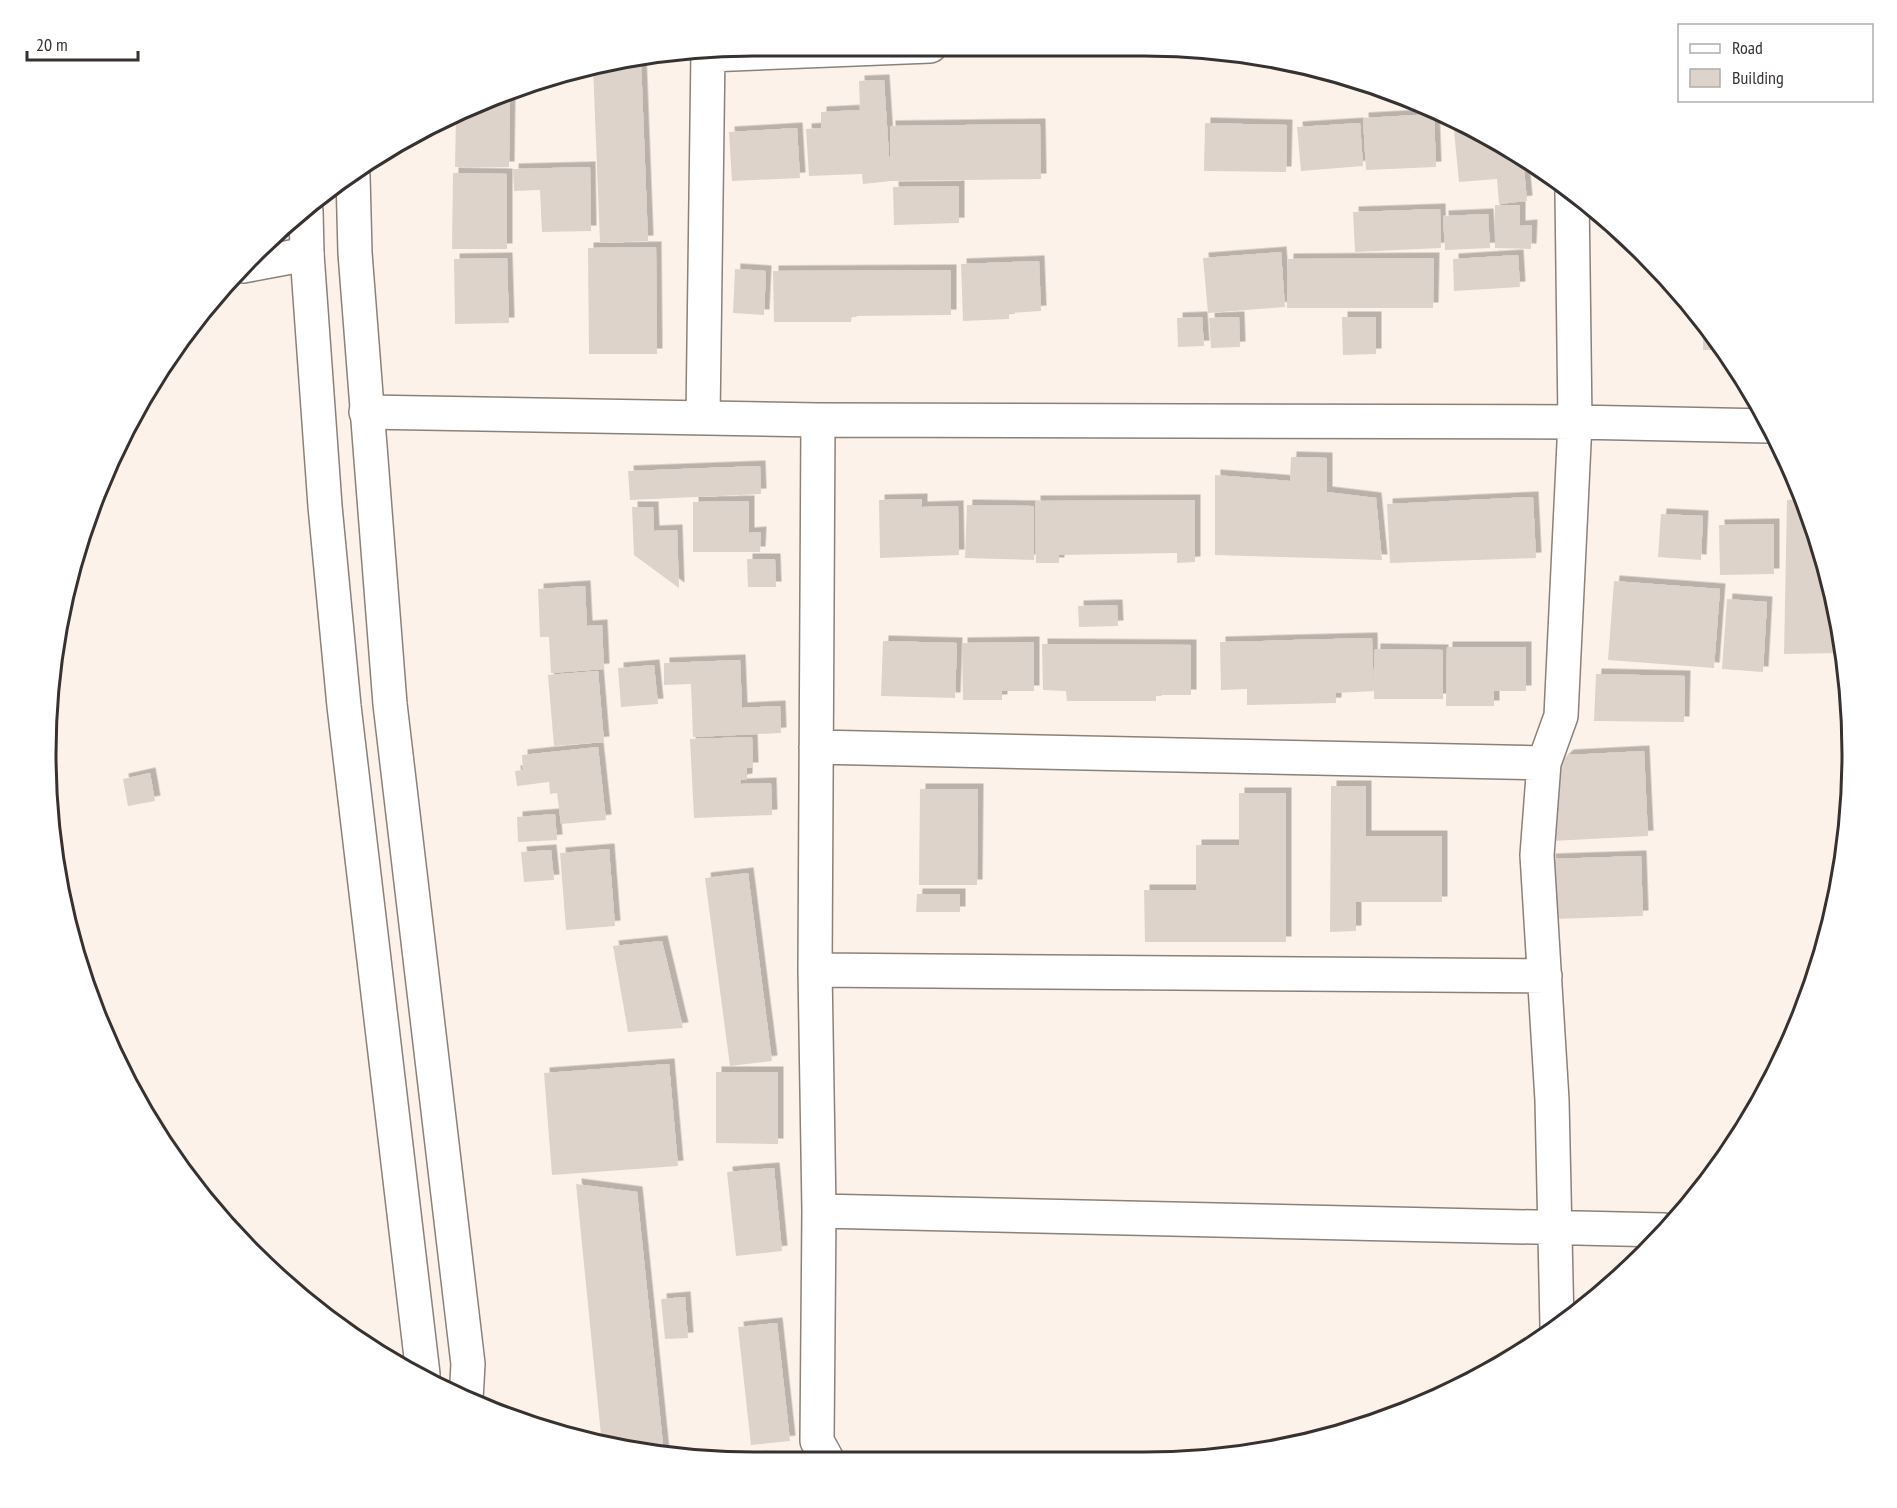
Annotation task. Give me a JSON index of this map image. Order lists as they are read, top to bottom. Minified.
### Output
{"legend":["Road","Building"],"scale_bar":"20 m"}
